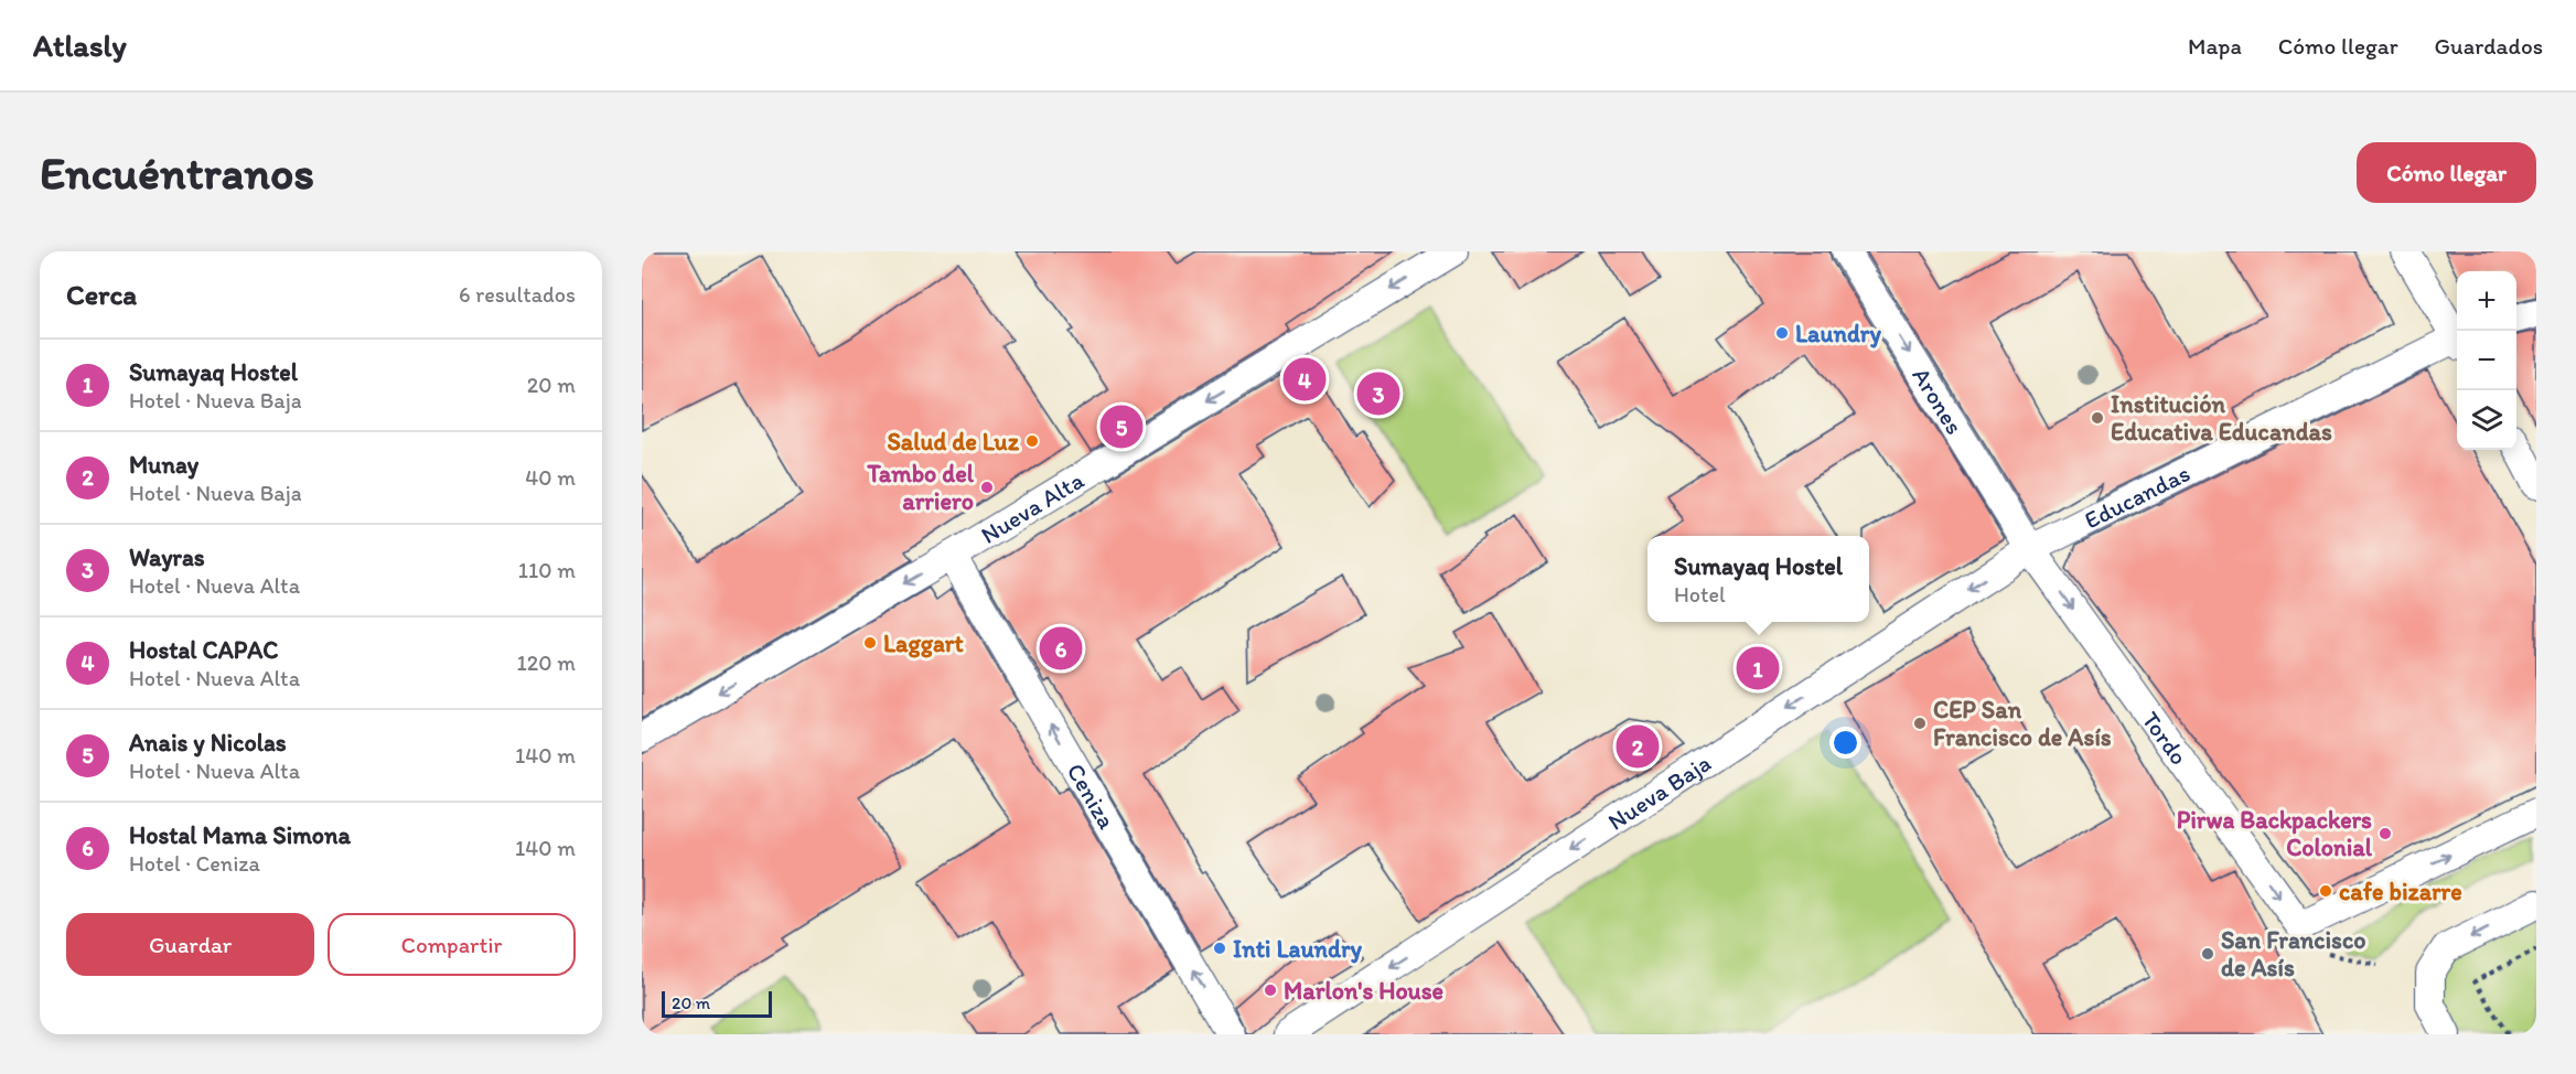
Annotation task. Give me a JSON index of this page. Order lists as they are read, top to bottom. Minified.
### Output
{"streets":{"street":["Arones","Educandas","Nueva Alta","Tordo","Nueva Baja","Ceniza"]},"crossings":[["Arones","Educandas"],["Arones","Tordo"],["Arones","Nueva Baja"],["Educandas","Tordo"],["Educandas","Nueva Baja"],["Nueva Alta","Ceniza"],["Tordo","Nueva Baja"]],"one_way":["Arones","Nueva Alta","Nueva Baja","Ceniza"],"places":["Laundry","Institución Educativa Educandas","Salud de Luz","Tambo del arriero","Laggart","CEP San Francisco de Asís","Pirwa Backpackers Colonial","cafe bizarre","Inti Laundry","San Francisco de Asís","Marlon's House"],"scale_bar":"20 m","page":{"header":"Atlasly","nav":["Mapa","Cómo llegar","Guardados"],"buttons":["Cómo llegar",["Guardar","Compartir"]],"title":"Encuéntranos","heading":["Cerca","6 resultados"],"map_buttons":["+","−"],"list":[{"mark":"1","name":"Sumayaq Hostel","note":"Hotel · Nueva Baja","value":"20 m"},{"mark":"2","name":"Munay","note":"Hotel · Nueva Baja","value":"40 m"},{"mark":"3","name":"Wayras","note":"Hotel · Nueva Alta","value":"110 m"},{"mark":"4","name":"Hostal CAPAC","note":"Hotel · Nueva Alta","value":"120 m"},{"mark":"5","name":"Anais y Nicolas","note":"Hotel · Nueva Alta","value":"140 m"},{"mark":"6","name":"Hostal Mama Simona","note":"Hotel · Ceniza","value":"140 m"}],"pins":["4","3","5","6","1","2"],"popup":["Sumayaq Hostel","Hotel"],"scale":"20 m"}}
